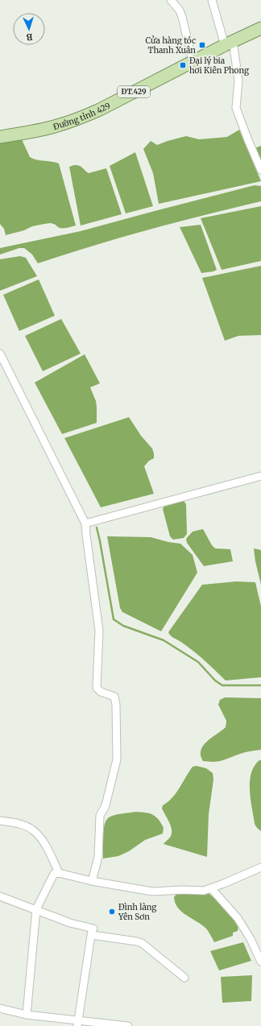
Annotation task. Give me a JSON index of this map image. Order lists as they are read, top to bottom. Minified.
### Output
{"streets":{"main road":["ĐT.429","Đường tỉnh 429"]},"places":{"transit":["Cửa hàng tóc Thanh Xuân","Đại lý bia hơi Kiên Phong"],"other":["Đình làng Yên Sơn"]},"north":"bottom"}
